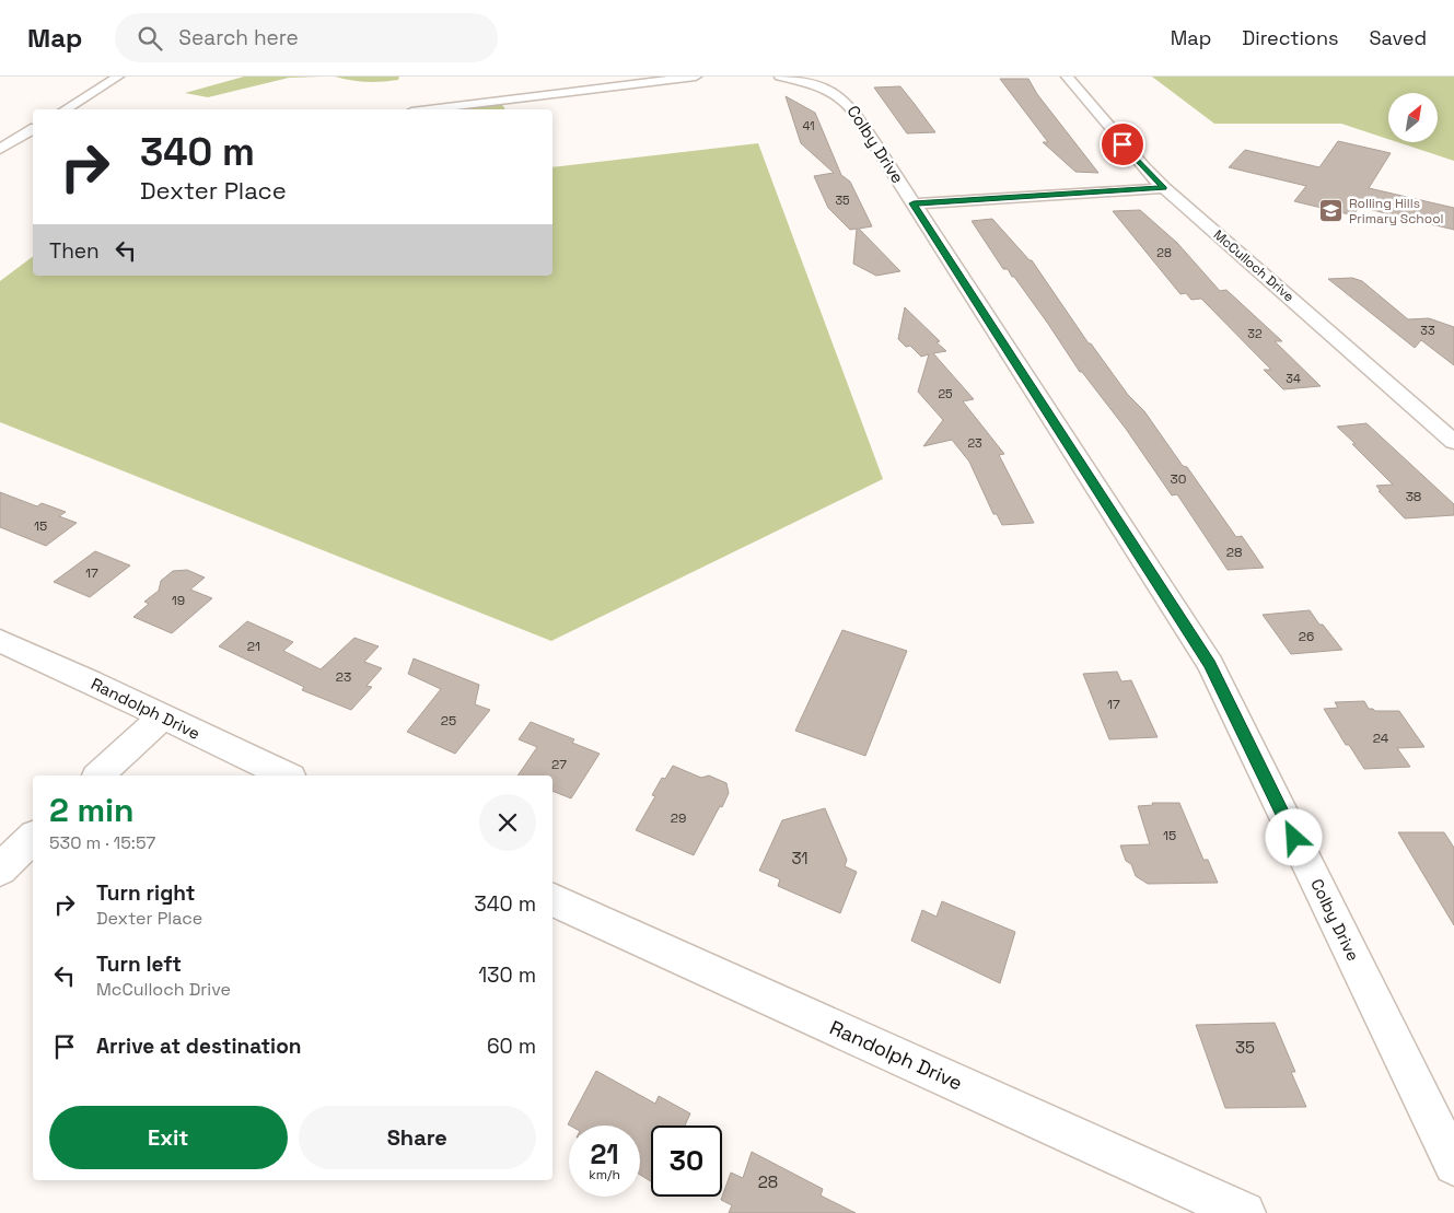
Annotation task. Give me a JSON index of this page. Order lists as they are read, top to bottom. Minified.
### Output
{"streets":{"street":["Colby Drive","McCulloch Drive","Randolph Drive"]},"places":{"school or university":["Rolling Hills Primary School"]},"house_numbers":["41","35","28","33","32","34","25","23","30","38","15","28","17","19","26","21","23","17","25","24","27","29","15","31","35","28"],"north":"top right","page":{"header":"Map","search":"Search here","nav":["Map","Directions","Saved"],"turn":["340 m","Dexter Place"],"then":"Then","heading":["2 min","530 m · 15:57"],"list":[{"name":"Turn right","note":"Dexter Place","value":"340 m"},{"name":"Turn left","note":"McCulloch Drive","value":"130 m"},{"name":"Arrive at destination","value":"60 m"}],"buttons":["Exit","Share"],"speed":"21 km/h","limit":"30"}}
